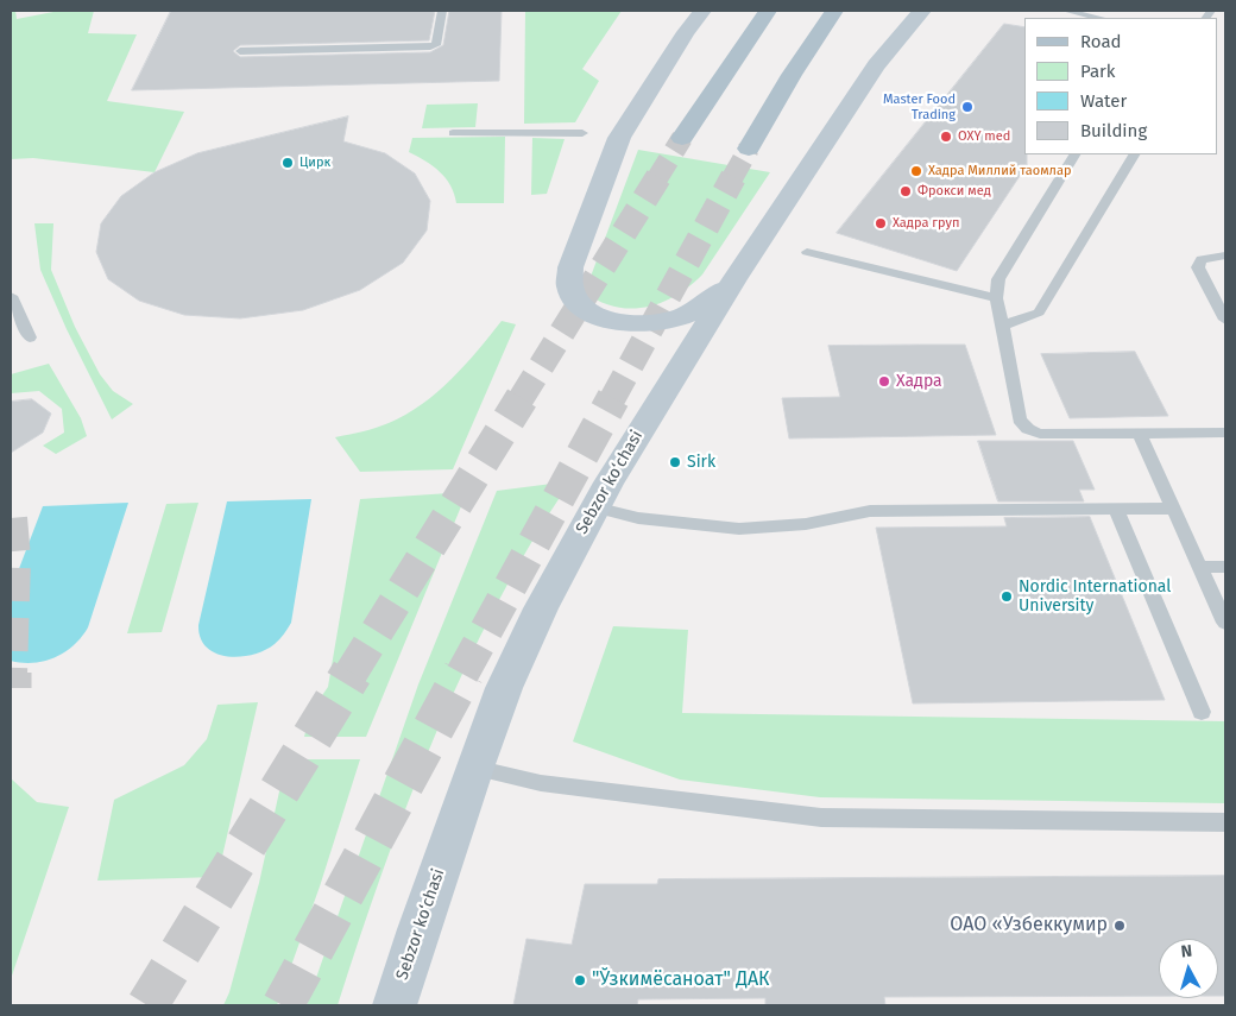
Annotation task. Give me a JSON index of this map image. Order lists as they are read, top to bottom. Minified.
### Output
{"streets":{"street":["Sebzor ko‘chasi"]},"places":["Master Food Trading","OXY med","Цирк","Хадра Миллий таомлар","Фрокси мед","Хадра груп","Хадра","Sirk","Nordic International University","ОАО «Узбеккумир","\"Ўзкимёсаноат\" ДАК"],"legend":["Road","Park","Water","Building"],"north":"top"}
